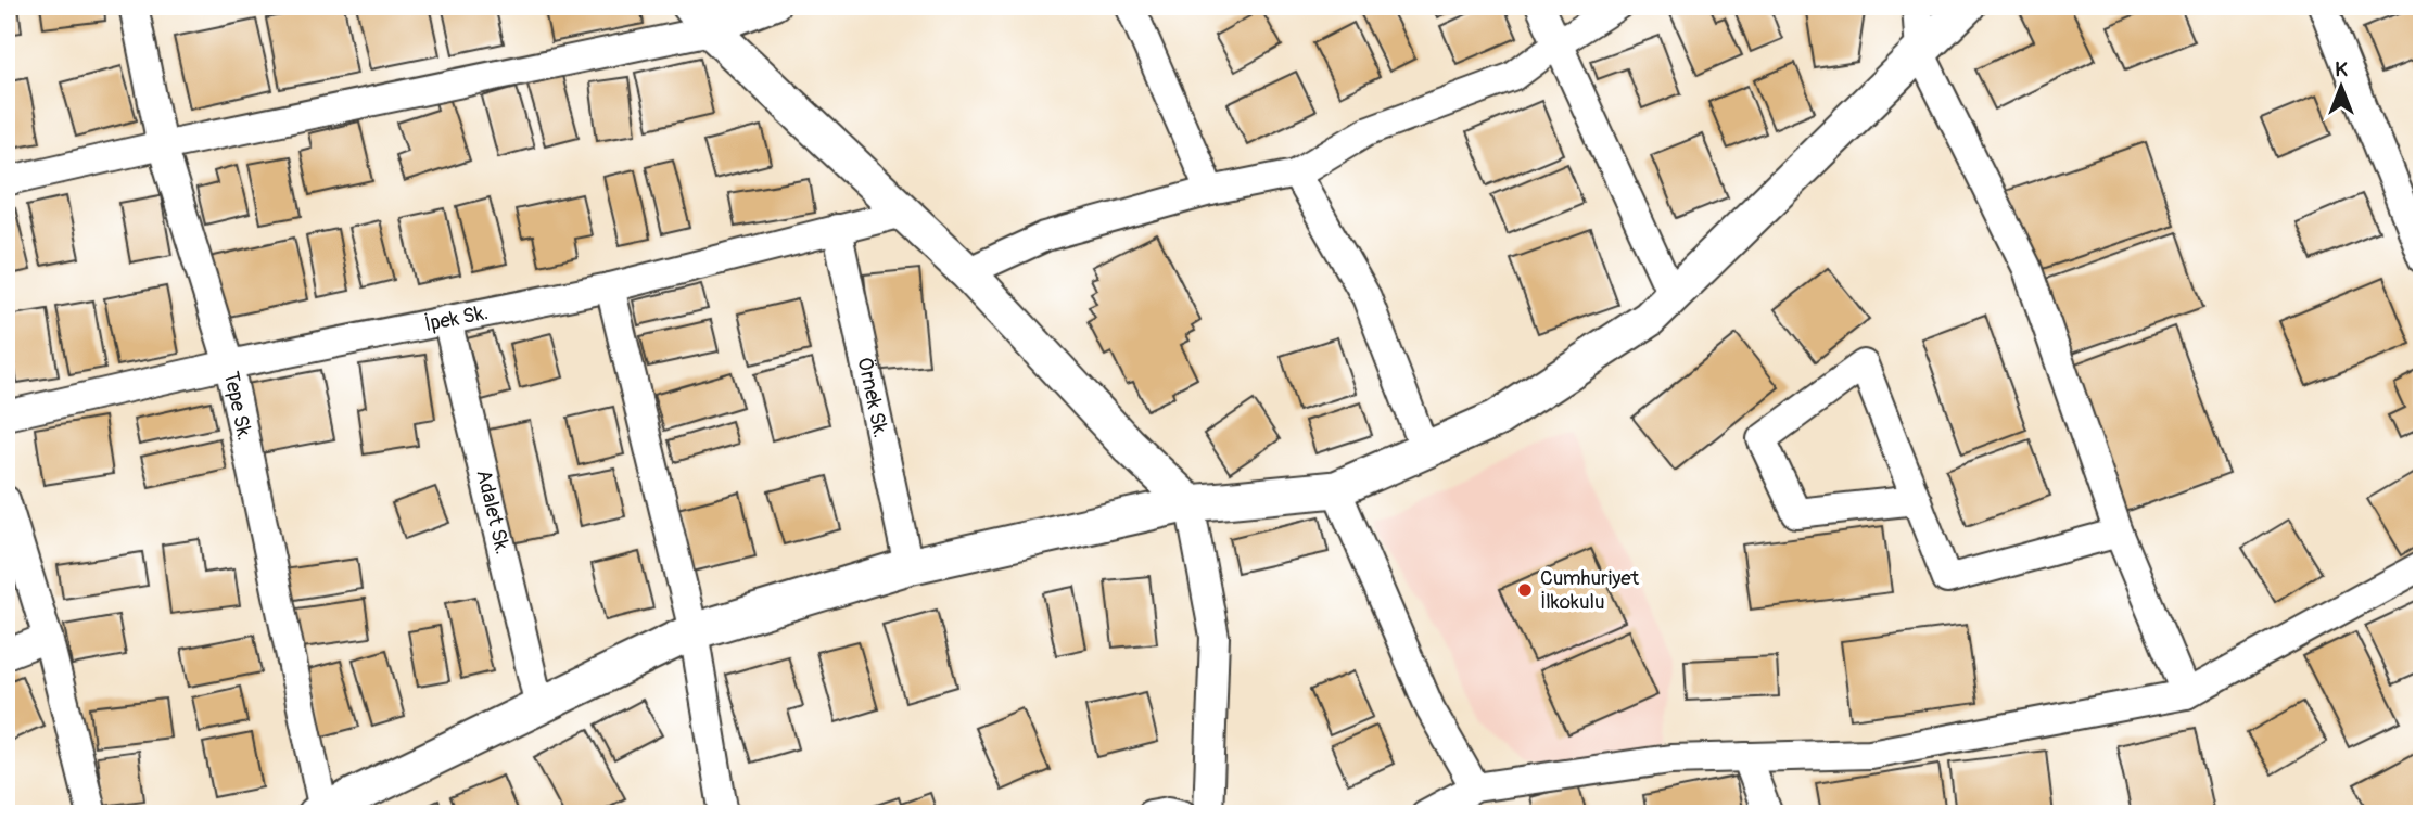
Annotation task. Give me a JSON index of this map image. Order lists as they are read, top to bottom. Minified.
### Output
{"streets":{"street":["İpek Sk.","Örnek Sk.","Tepe Sk.","Adalet Sk."]},"crossings":[["İpek Sk.","Örnek Sk."],["İpek Sk.","Tepe Sk."],["İpek Sk.","Adalet Sk."]],"places":["Cumhuriyet İlkokulu"],"north":"top"}
